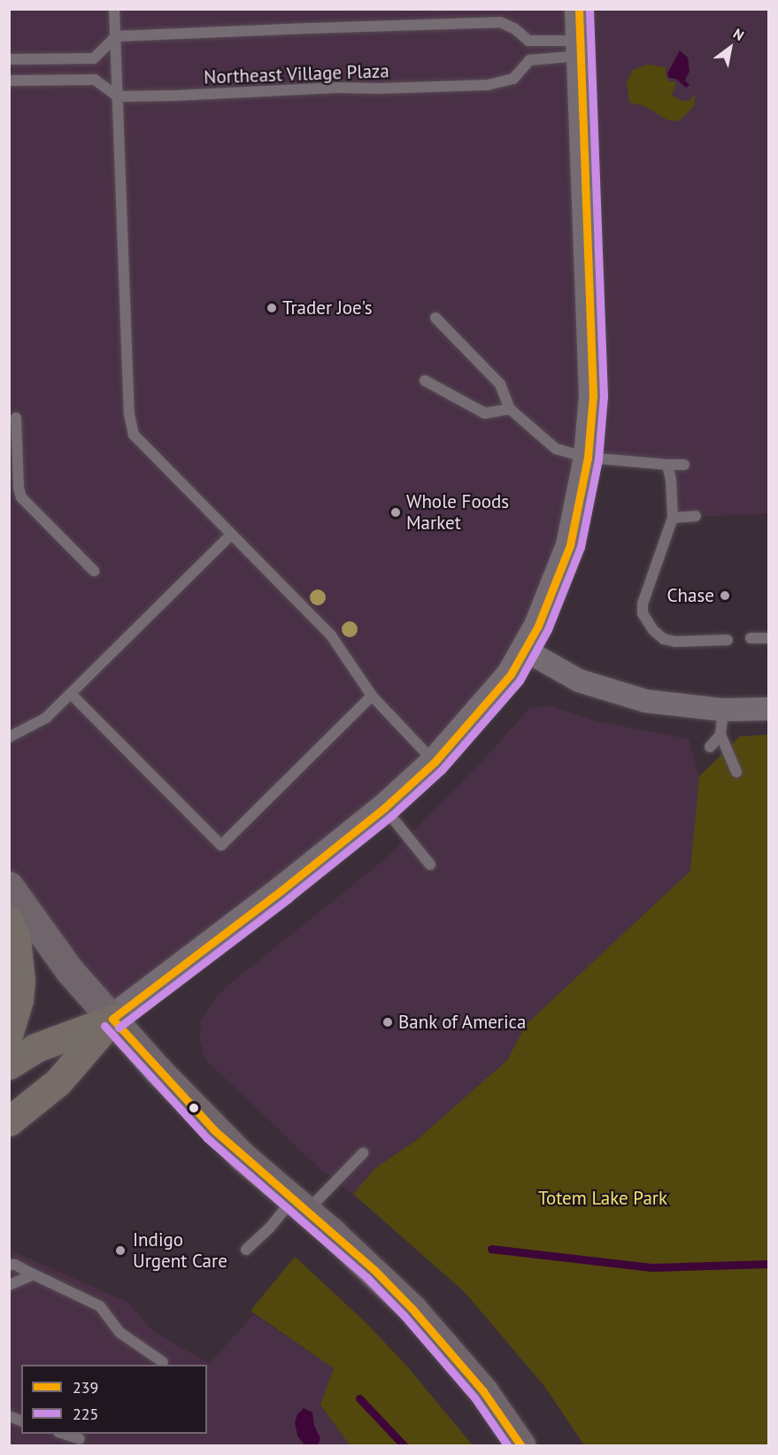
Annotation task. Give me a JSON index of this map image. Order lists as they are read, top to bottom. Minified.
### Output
{"streets":{"lane":["Northeast Village Plaza"]},"parks":["Totem Lake Park"],"places":["Trader Joe's","Whole Foods Market","Chase","Bank of America","Indigo Urgent Care"],"lines":["transit line 239","transit line 225"],"legend":["239","225"],"north":"top right"}
